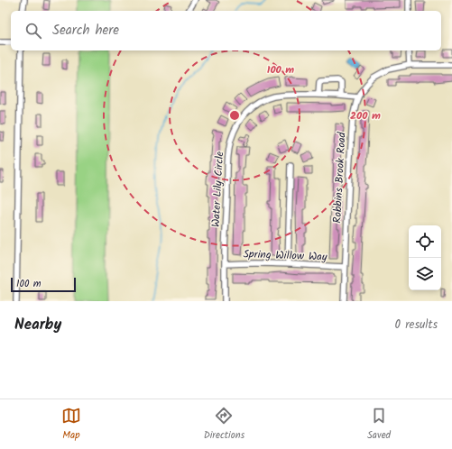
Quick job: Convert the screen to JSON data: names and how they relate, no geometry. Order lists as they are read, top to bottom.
{
  "streets": {
    "street": ["Robbins Brook Road", "Water Lily Circle", "Spring Willow Way"]
  },
  "crossings": [
    ["Robbins Brook Road", "Water Lily Circle"],
    ["Robbins Brook Road", "Spring Willow Way"],
    ["Water Lily Circle", "Spring Willow Way"]
  ],
  "scale_bar": "100 m",
  "page": {
    "search": "Search here",
    "scale": "100 m",
    "heading": ["Nearby", "0 results"],
    "nav": ["Map", "Directions", "Saved"]
  },
  "rings": ["100 m", "200 m"]
}
